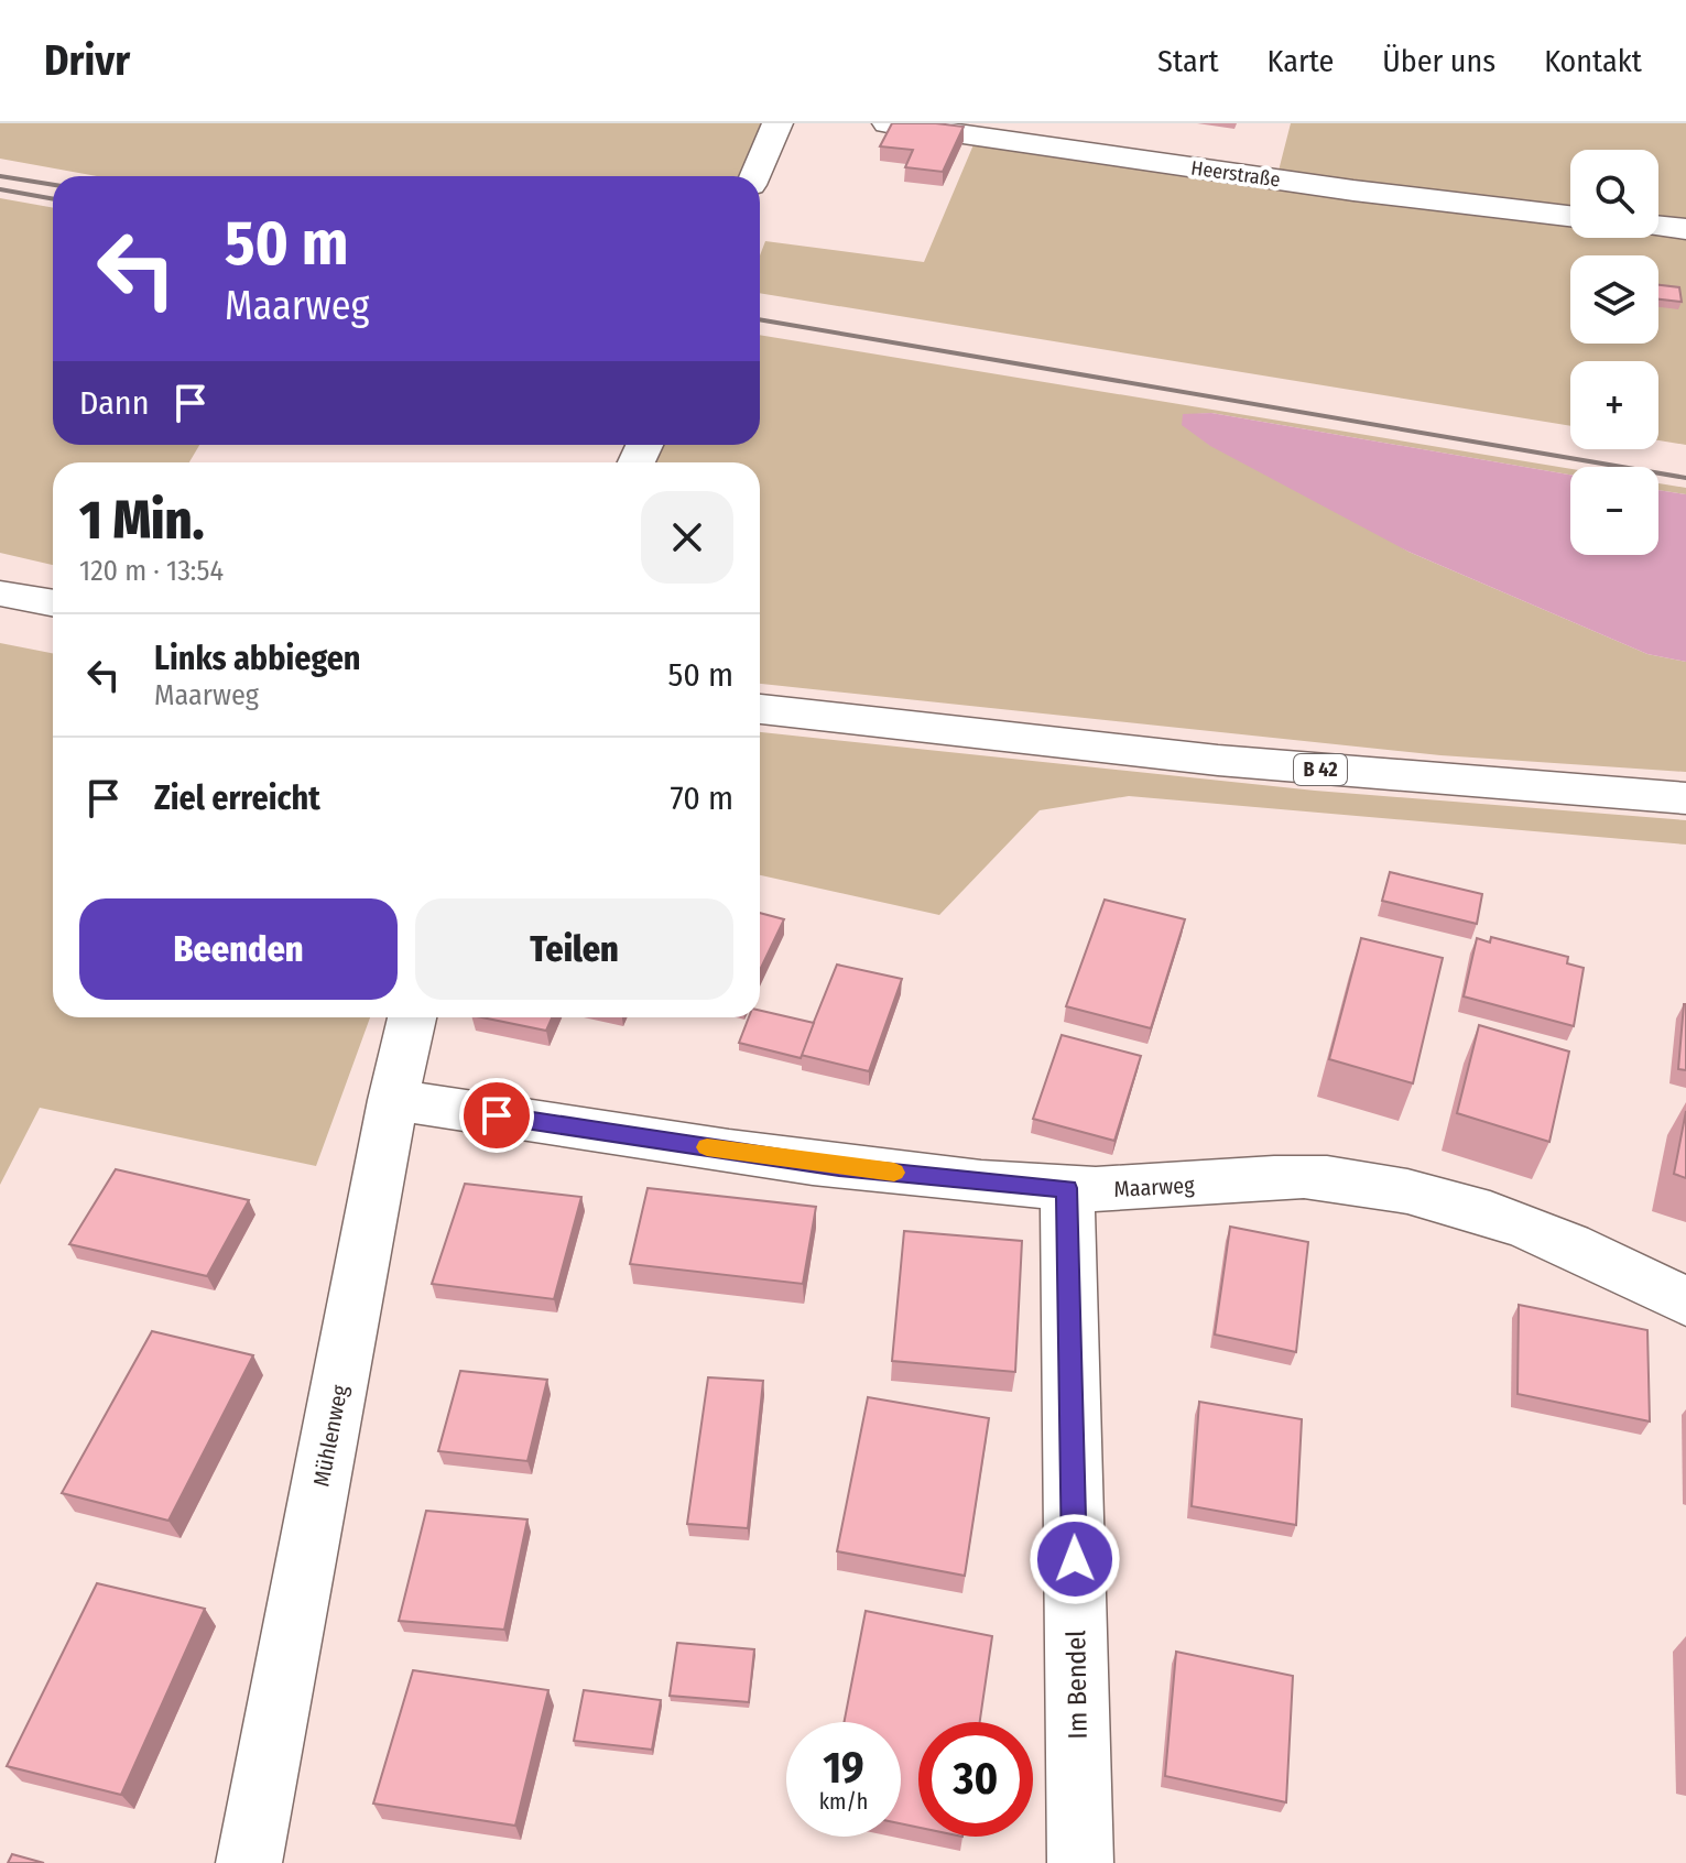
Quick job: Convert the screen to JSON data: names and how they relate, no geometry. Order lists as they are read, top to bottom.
{
  "streets": {
    "street": [
      "Heerstraße",
      "B 42",
      "Maarweg",
      "Mühlenweg",
      "Im Bendel"
    ]
  },
  "crossings": [
    ["Maarweg", "Mühlenweg"],
    ["Maarweg", "Im Bendel"]
  ],
  "page": {
    "header": "Drivr",
    "nav": [
      "Start",
      "Karte",
      "Über uns",
      "Kontakt"
    ],
    "map_buttons": ["+", "−"],
    "turn": ["50 m", "Maarweg"],
    "then": "Dann",
    "heading": ["1 Min.", "120 m · 13:54"],
    "list": [
      {
        "name": "Links abbiegen",
        "note": "Maarweg",
        "value": "50 m"
      },
      {
        "name": "Ziel erreicht",
        "value": "70 m"
      }
    ],
    "buttons": ["Beenden", "Teilen"],
    "speed": "19 km/h",
    "limit": "30"
  }
}
